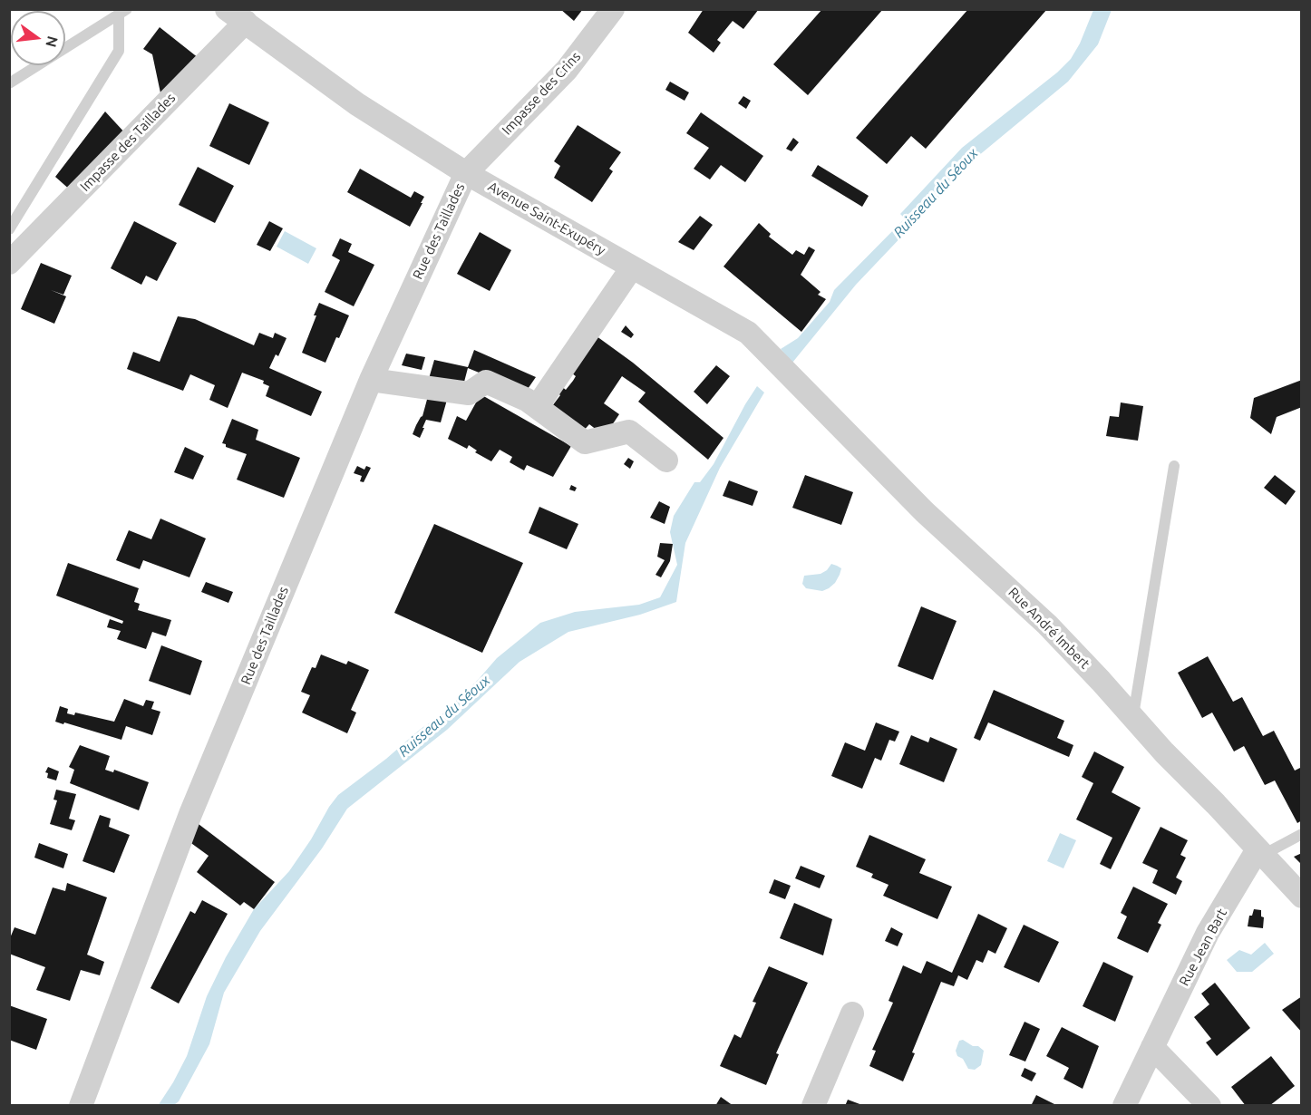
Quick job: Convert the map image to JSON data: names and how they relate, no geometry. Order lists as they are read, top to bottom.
{
  "streets": {
    "street": [
      "Impasse des Crins",
      "Impasse des Taillades",
      "Avenue Saint-Exupéry",
      "Rue des Taillades",
      "Rue André Imbert",
      "Rue Jean Bart"
    ]
  },
  "crossings": [
    ["Impasse des Crins", "Avenue Saint-Exupéry"],
    ["Impasse des Crins", "Rue des Taillades"],
    ["Impasse des Taillades", "Avenue Saint-Exupéry"],
    ["Avenue Saint-Exupéry", "Rue des Taillades"],
    ["Avenue Saint-Exupéry", "Rue André Imbert"],
    ["Rue André Imbert", "Rue Jean Bart"]
  ],
  "water": ["Ruisseau du Séoux"],
  "north": "right"
}
